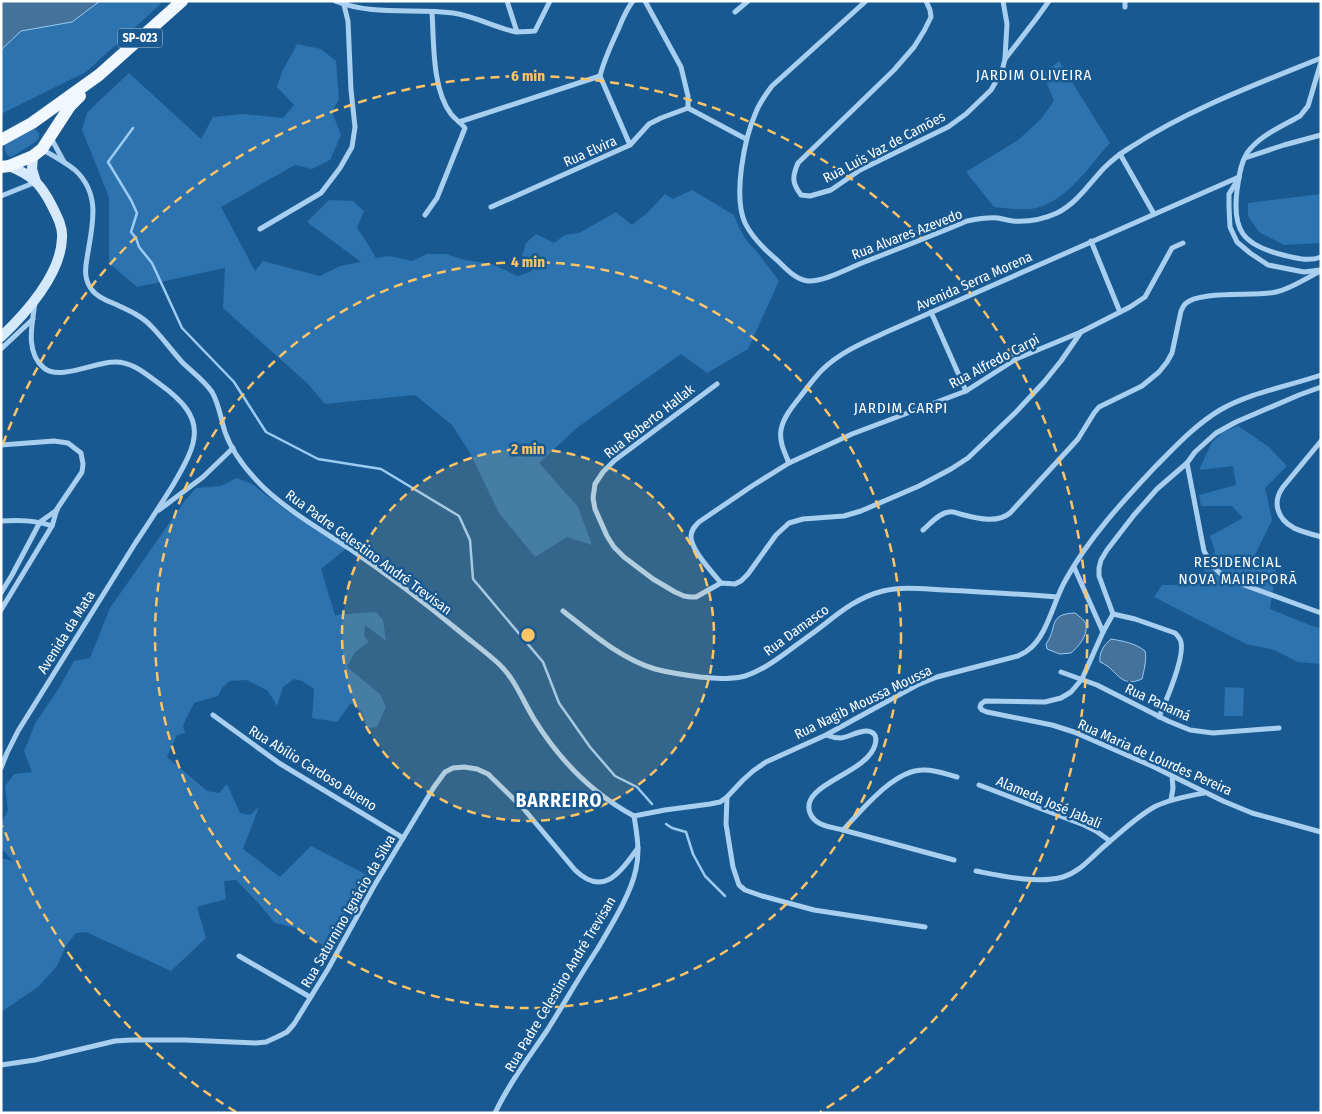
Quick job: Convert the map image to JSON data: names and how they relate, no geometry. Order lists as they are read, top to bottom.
{
  "streets": {
    "main road": ["SP-023"],
    "street": [
      "Rua Luis Vaz de Camões",
      "Rua Elvira",
      "Rua Alvares Azevedo",
      "Avenida Serra Morena",
      "Rua Alfredo Carpi",
      "Rua Roberto Hallak",
      "Rua Padre Celestino André Trevisan",
      "Rua Damasco",
      "Avenida da Mata",
      "Rua Nagib Moussa Moussa",
      "Rua Panamá",
      "Rua Maria de Lourdes Pereira",
      "Rua Abílio Cardoso Bueno",
      "Alameda José Jabali",
      "Rua Saturnino Ignácio da Silva"
    ]
  },
  "crossings": [
    ["Avenida Serra Morena", "Rua Alfredo Carpi"],
    ["Rua Alfredo Carpi", "Rua Roberto Hallak"],
    ["Rua Padre Celestino André Trevisan", "Avenida da Mata"],
    ["Rua Padre Celestino André Trevisan", "Rua Nagib Moussa Moussa"],
    ["Rua Padre Celestino André Trevisan", "Rua Saturnino Ignácio da Silva"],
    ["Rua Damasco", "Rua Nagib Moussa Moussa"],
    ["Rua Panamá", "Rua Maria de Lourdes Pereira"],
    ["Rua Abílio Cardoso Bueno", "Rua Saturnino Ignácio da Silva"]
  ],
  "districts": [
    "JARDIM OLIVEIRA",
    "JARDIM CARPI",
    "RESIDENCIAL NOVA MAIRIPORÃ",
    "BARREIRO"
  ],
  "rings": ["6 min", "4 min", "2 min"]
}
